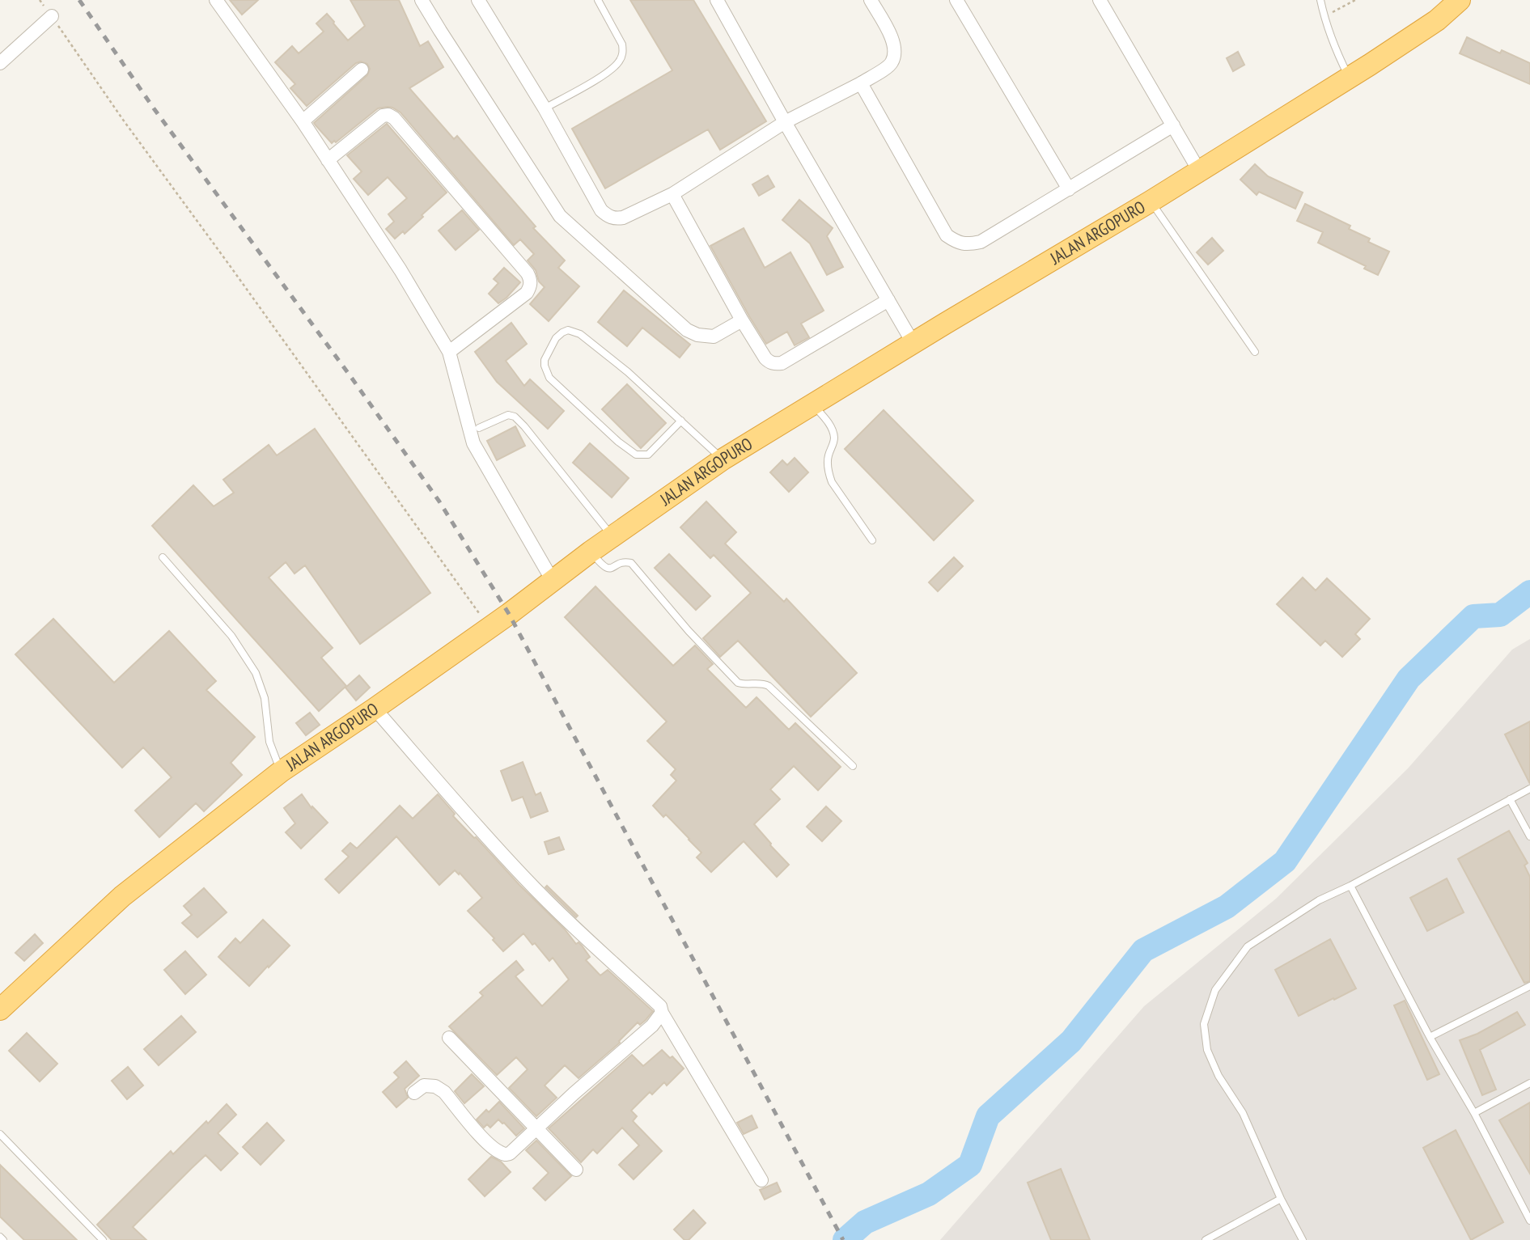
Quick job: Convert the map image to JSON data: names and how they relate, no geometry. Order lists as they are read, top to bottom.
{
  "streets": {
    "highway": ["JALAN ARGOPURO"]
  }
}
